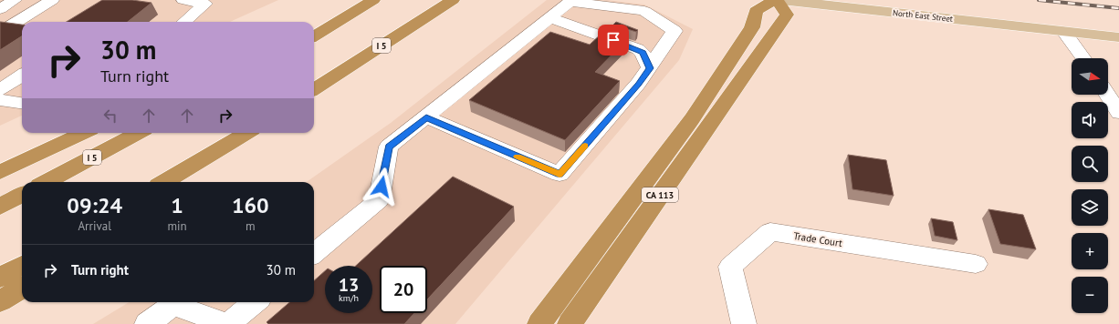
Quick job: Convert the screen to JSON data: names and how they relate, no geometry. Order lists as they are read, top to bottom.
{
  "streets": {
    "highway": ["I 5", "CA 113"],
    "main road": ["North East Street"],
    "street": ["Trade Court"]
  },
  "north": "right",
  "page": {
    "turn": ["30 m", "Turn right"],
    "map_buttons": ["+", "−"],
    "eta": [
      "09:24",
      "Arrival",
      "1",
      "min",
      "160",
      "m"
    ],
    "list": [
      {
        "name": "Turn right",
        "value": "30 m"
      }
    ],
    "speed": "13 km/h",
    "limit": "20"
  }
}
